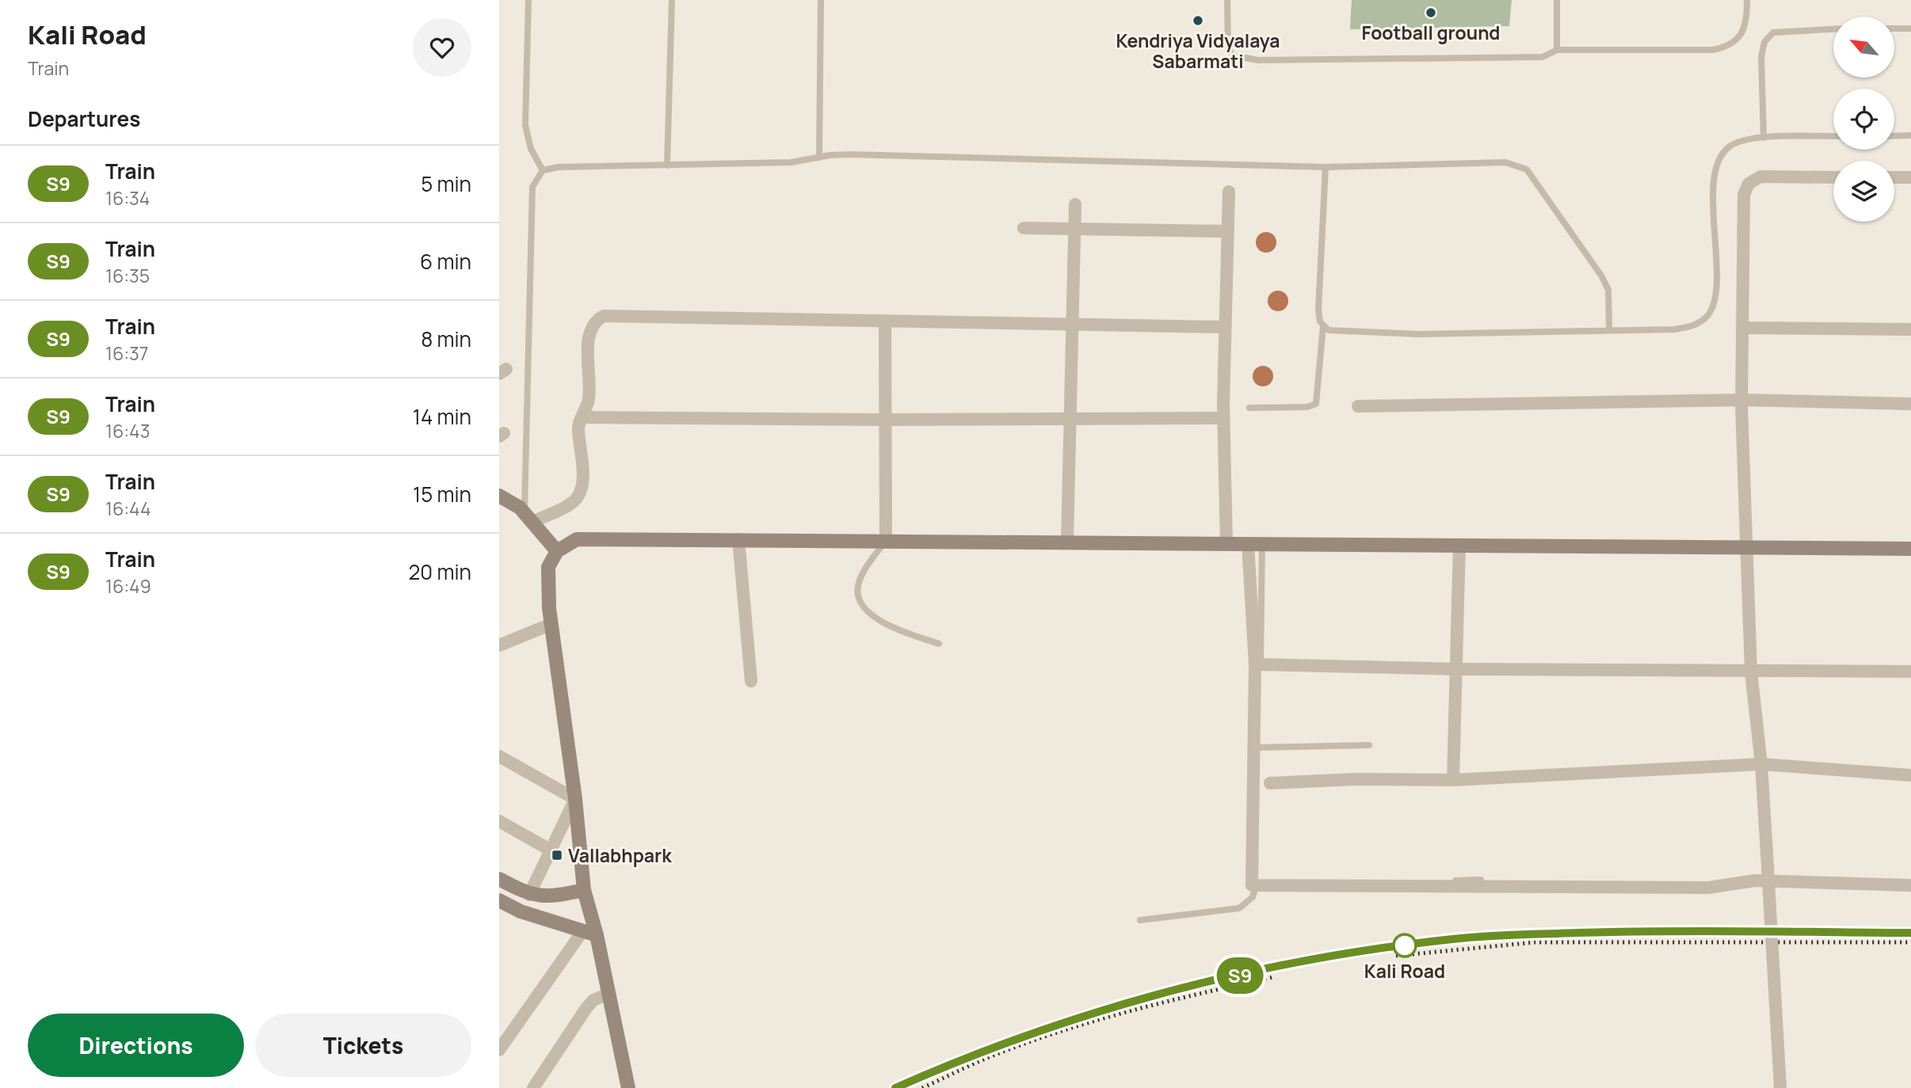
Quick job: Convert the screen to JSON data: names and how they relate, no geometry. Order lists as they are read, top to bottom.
{
  "places": {
    "other": ["Football ground", "Kendriya Vidyalaya Sabarmati", "Kali Road"],
    "transit": ["Vallabhpark"]
  },
  "north": "top left",
  "page": {
    "heading": [
      ["Kali Road", "Train"],
      "Departures"
    ],
    "on_map": "S9",
    "list": [
      {
        "mark": "S9",
        "name": "Train",
        "note": "16:34",
        "value": "5 min"
      },
      {
        "mark": "S9",
        "name": "Train",
        "note": "16:35",
        "value": "6 min"
      },
      {
        "mark": "S9",
        "name": "Train",
        "note": "16:37",
        "value": "8 min"
      },
      {
        "mark": "S9",
        "name": "Train",
        "note": "16:43",
        "value": "14 min"
      },
      {
        "mark": "S9",
        "name": "Train",
        "note": "16:44",
        "value": "15 min"
      },
      {
        "mark": "S9",
        "name": "Train",
        "note": "16:49",
        "value": "20 min"
      }
    ],
    "buttons": ["Directions", "Tickets"]
  }
}
